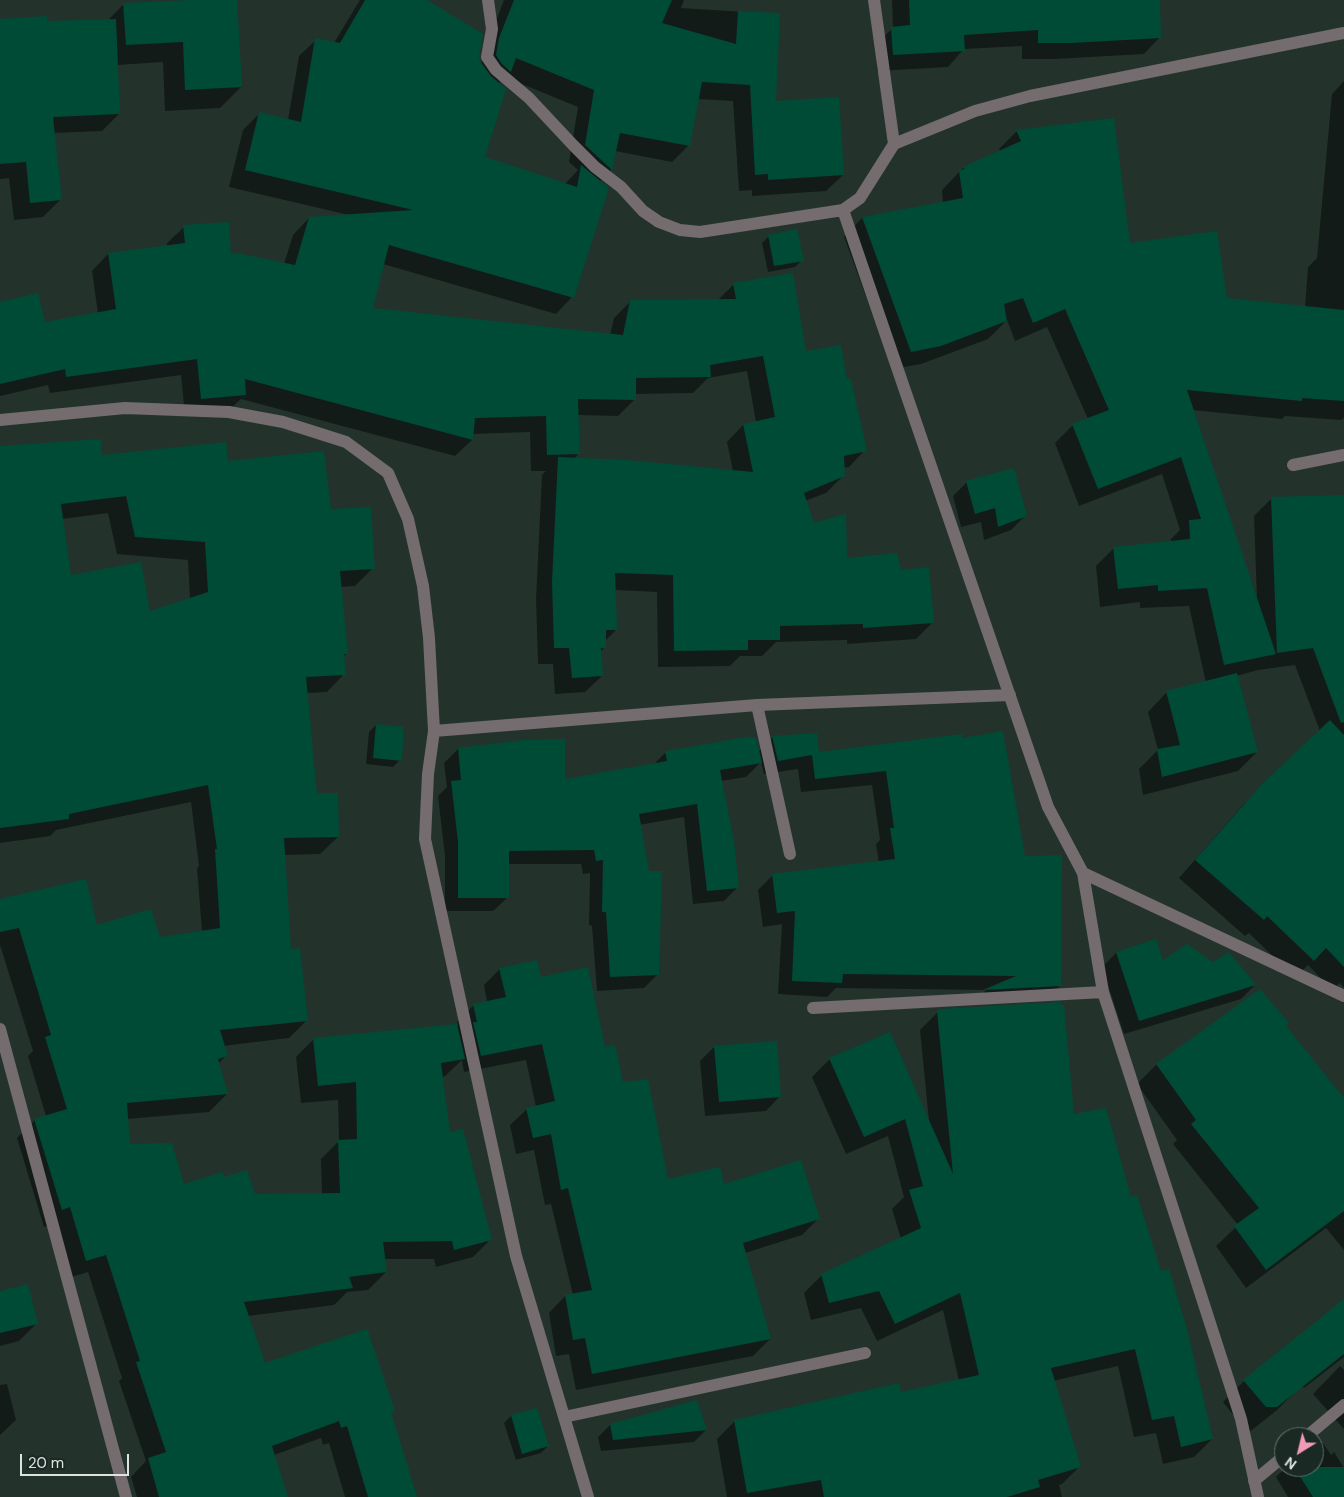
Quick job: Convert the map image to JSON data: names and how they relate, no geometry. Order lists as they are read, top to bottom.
{
  "scale_bar": "20 m",
  "north": "bottom left"
}
